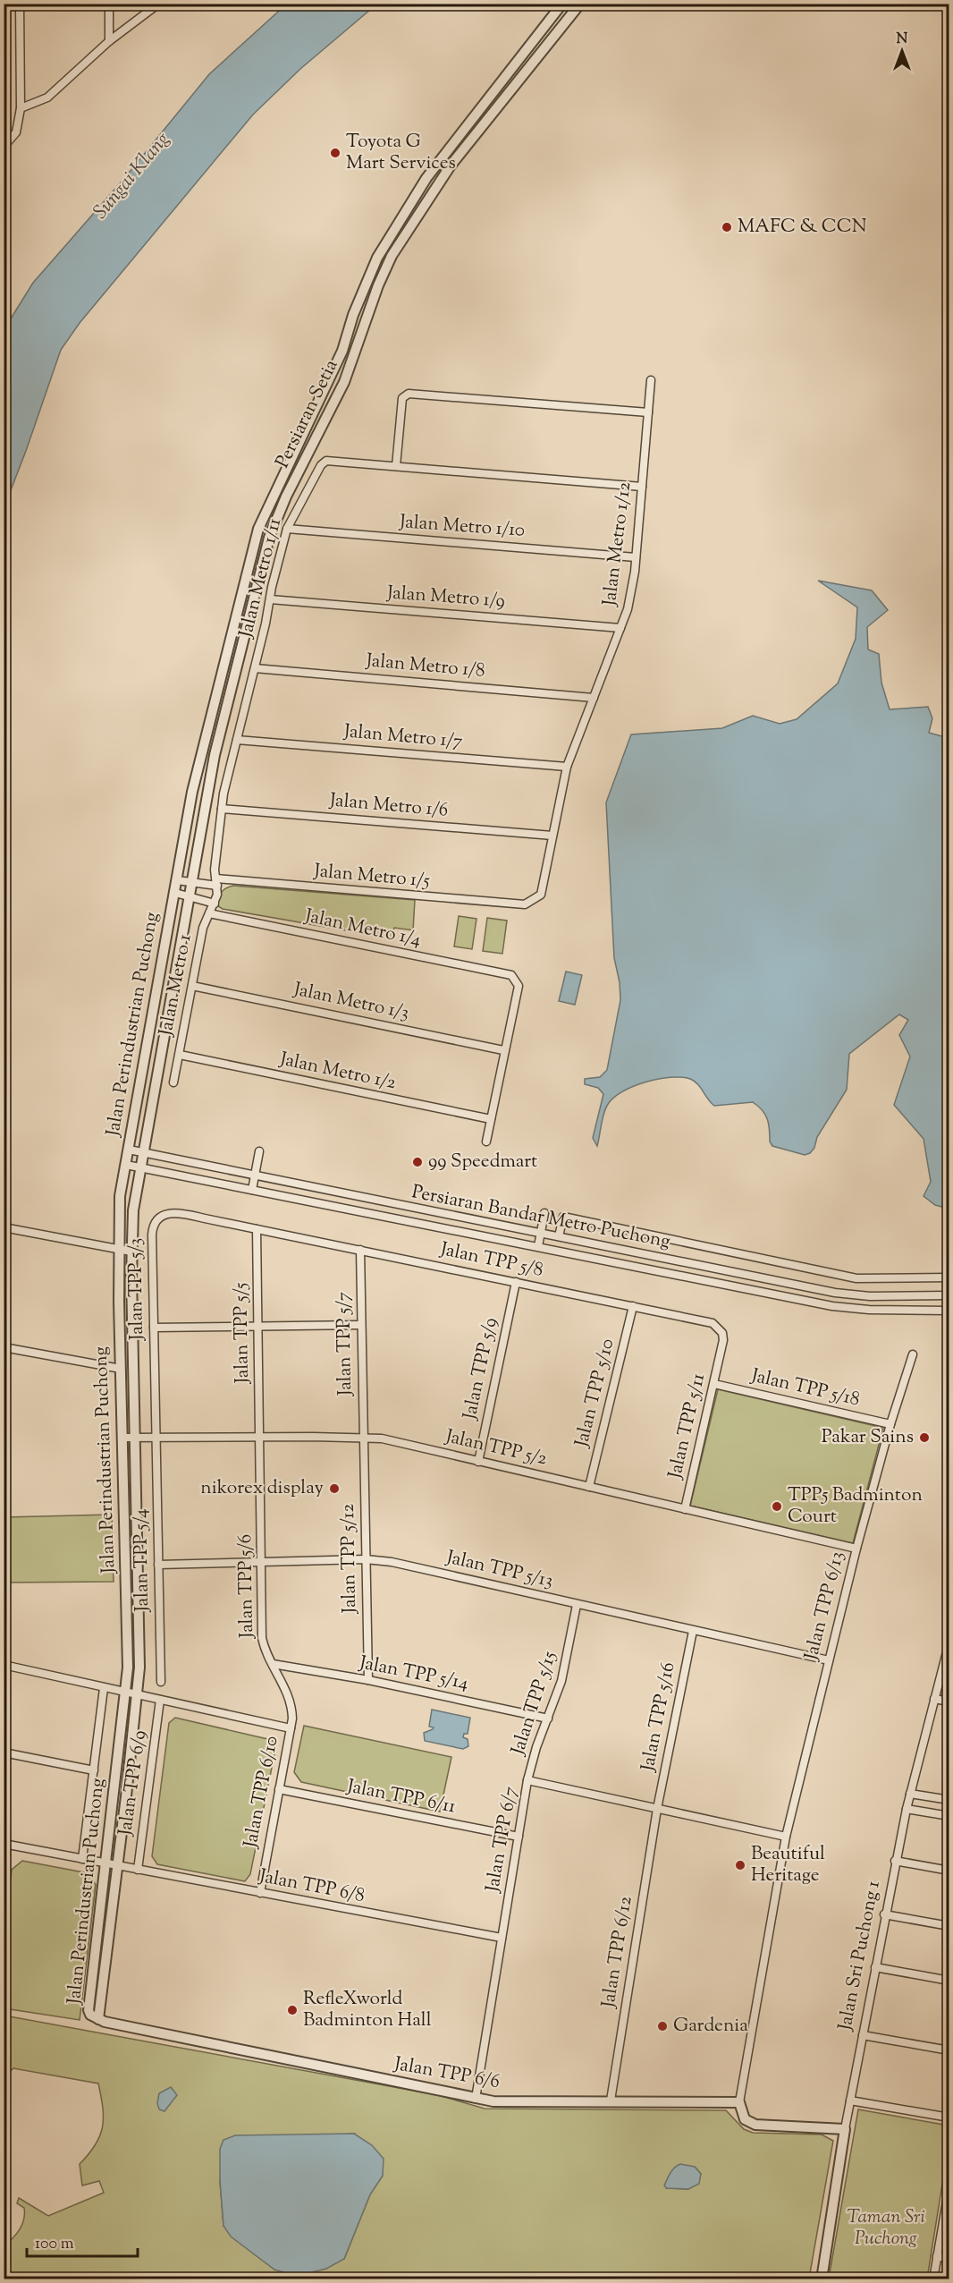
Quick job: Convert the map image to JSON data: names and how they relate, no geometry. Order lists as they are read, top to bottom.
{
  "streets": {
    "street": [
      "Persiaran Setia",
      "Jalan Metro 1/10",
      "Jalan Metro 1/12",
      "Jalan Metro 1/11",
      "Jalan Metro 1/9",
      "Jalan Metro 1/8",
      "Jalan Metro 1/7",
      "Jalan Metro 1/6",
      "Jalan Metro 1/5",
      "Jalan Metro 1/4",
      "Jalan Metro 1",
      "Jalan Metro 1/3",
      "Jalan Perindustrian Puchong",
      "Jalan Metro 1/2",
      "Persiaran Bandar Metro Puchong",
      "Jalan TPP 5/8",
      "Jalan TPP 5/3",
      "Jalan TPP 5/5",
      "Jalan TPP 5/7",
      "Jalan TPP 5/9",
      "Jalan TPP 5/18",
      "Jalan TPP 5/10",
      "Jalan TPP 5/11",
      "Jalan TPP 5/2",
      "Jalan TPP 5/12",
      "Jalan TPP 5/4",
      "Jalan TPP 5/13",
      "Jalan TPP 5/6",
      "Jalan TPP 6/13",
      "Jalan TPP 5/14",
      "Jalan TPP 5/15",
      "Jalan TPP 5/16",
      "Jalan TPP 6/9",
      "Jalan TPP 6/10",
      "Jalan TPP 6/11",
      "Jalan TPP 6/7",
      "Jalan TPP 6/8",
      "Jalan TPP 6/12",
      "Jalan Sri Puchong 1",
      "Jalan TPP 6/6"
    ]
  },
  "crossings": [
    ["Persiaran Setia", "Jalan Metro 1/5"],
    ["Persiaran Setia", "Jalan Perindustrian Puchong"],
    ["Jalan Metro 1/10", "Jalan Metro 1/12"],
    ["Jalan Metro 1/10", "Jalan Metro 1/11"],
    ["Jalan Metro 1/12", "Jalan Metro 1/11"],
    ["Jalan Metro 1/12", "Jalan Metro 1/9"],
    ["Jalan Metro 1/12", "Jalan Metro 1/8"],
    ["Jalan Metro 1/12", "Jalan Metro 1/7"],
    ["Jalan Metro 1/11", "Jalan Metro 1/9"],
    ["Jalan Metro 1/11", "Jalan Metro 1/8"],
    ["Jalan Metro 1/11", "Jalan Metro 1/7"],
    ["Jalan Metro 1/11", "Jalan Metro 1/6"],
    ["Jalan Metro 1/11", "Jalan Metro 1/5"],
    ["Jalan Metro 1/11", "Jalan Metro 1"],
    ["Jalan Metro 1/6", "Jalan Metro 1/5"],
    ["Jalan Metro 1/4", "Jalan Metro 1"],
    ["Jalan Metro 1/4", "Jalan Metro 1/3"],
    ["Jalan Metro 1", "Jalan Metro 1/3"],
    ["Jalan Metro 1", "Jalan Metro 1/2"],
    ["Jalan Perindustrian Puchong", "Persiaran Bandar Metro Puchong"],
    ["Jalan Perindustrian Puchong", "Jalan TPP 5/2"],
    ["Jalan Perindustrian Puchong", "Jalan TPP 6/8"],
    ["Jalan Perindustrian Puchong", "Jalan TPP 6/6"],
    ["Jalan TPP 5/8", "Jalan TPP 5/3"],
    ["Jalan TPP 5/8", "Jalan TPP 5/5"],
    ["Jalan TPP 5/8", "Jalan TPP 5/7"],
    ["Jalan TPP 5/8", "Jalan TPP 5/9"],
    ["Jalan TPP 5/8", "Jalan TPP 5/10"],
    ["Jalan TPP 5/8", "Jalan TPP 5/11"],
    ["Jalan TPP 5/3", "Jalan TPP 5/2"],
    ["Jalan TPP 5/3", "Jalan TPP 5/4"],
    ["Jalan TPP 5/5", "Jalan TPP 5/2"],
    ["Jalan TPP 5/5", "Jalan TPP 5/6"],
    ["Jalan TPP 5/7", "Jalan TPP 5/2"],
    ["Jalan TPP 5/7", "Jalan TPP 5/12"],
    ["Jalan TPP 5/9", "Jalan TPP 5/2"],
    ["Jalan TPP 5/18", "Jalan TPP 5/11"],
    ["Jalan TPP 5/18", "Jalan TPP 6/13"],
    ["Jalan TPP 5/10", "Jalan TPP 5/2"],
    ["Jalan TPP 5/11", "Jalan TPP 5/2"],
    ["Jalan TPP 5/2", "Jalan TPP 5/12"],
    ["Jalan TPP 5/2", "Jalan TPP 5/4"],
    ["Jalan TPP 5/2", "Jalan TPP 5/6"],
    ["Jalan TPP 5/2", "Jalan TPP 6/13"],
    ["Jalan TPP 5/12", "Jalan TPP 5/13"],
    ["Jalan TPP 5/12", "Jalan TPP 5/14"],
    ["Jalan TPP 5/4", "Jalan TPP 5/13"],
    ["Jalan TPP 5/13", "Jalan TPP 5/6"],
    ["Jalan TPP 5/13", "Jalan TPP 6/13"],
    ["Jalan TPP 5/13", "Jalan TPP 5/15"],
    ["Jalan TPP 5/13", "Jalan TPP 5/16"],
    ["Jalan TPP 5/6", "Jalan TPP 5/14"],
    ["Jalan TPP 5/6", "Jalan TPP 6/10"],
    ["Jalan TPP 6/13", "Jalan TPP 6/7"],
    ["Jalan TPP 6/13", "Jalan TPP 6/6"],
    ["Jalan TPP 5/14", "Jalan TPP 5/15"],
    ["Jalan TPP 5/15", "Jalan TPP 6/7"],
    ["Jalan TPP 5/16", "Jalan TPP 6/7"],
    ["Jalan TPP 5/16", "Jalan TPP 6/12"],
    ["Jalan TPP 6/9", "Jalan TPP 6/8"],
    ["Jalan TPP 6/10", "Jalan TPP 6/11"],
    ["Jalan TPP 6/10", "Jalan TPP 6/8"],
    ["Jalan TPP 6/11", "Jalan TPP 6/7"],
    ["Jalan TPP 6/7", "Jalan TPP 6/8"],
    ["Jalan TPP 6/7", "Jalan TPP 6/12"],
    ["Jalan TPP 6/7", "Jalan TPP 6/6"],
    ["Jalan TPP 6/12", "Jalan TPP 6/6"]
  ],
  "water": ["Sungai Klang"],
  "parks": ["Taman Sri Puchong"],
  "places": [
    "Toyota G Mart Services",
    "MAFC & CCN",
    "99 Speedmart",
    "Pakar Sains",
    "nikorex display",
    "TPP5 Badminton Court",
    "Beautiful Heritage",
    "RefleXworld Badminton Hall",
    "Gardenia"
  ],
  "scale_bar": "100 m",
  "north": "top"
}
